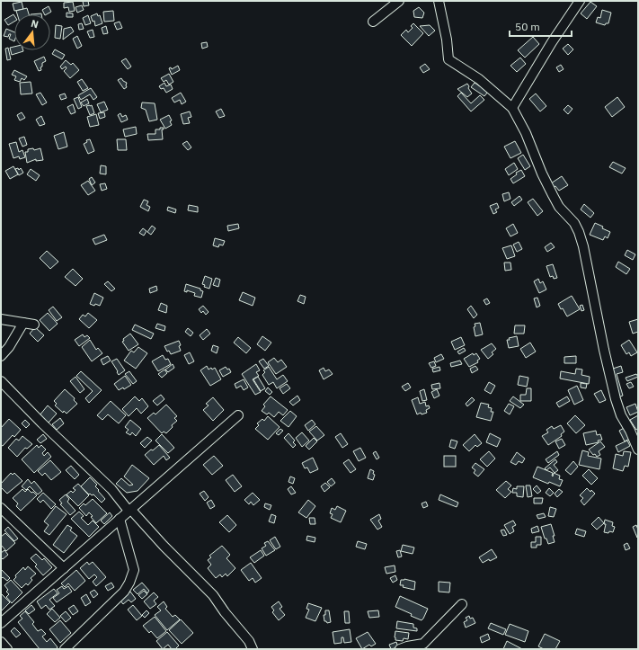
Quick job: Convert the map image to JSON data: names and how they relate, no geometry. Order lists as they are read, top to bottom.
{
  "scale_bar": "50 m",
  "north": "top"
}
